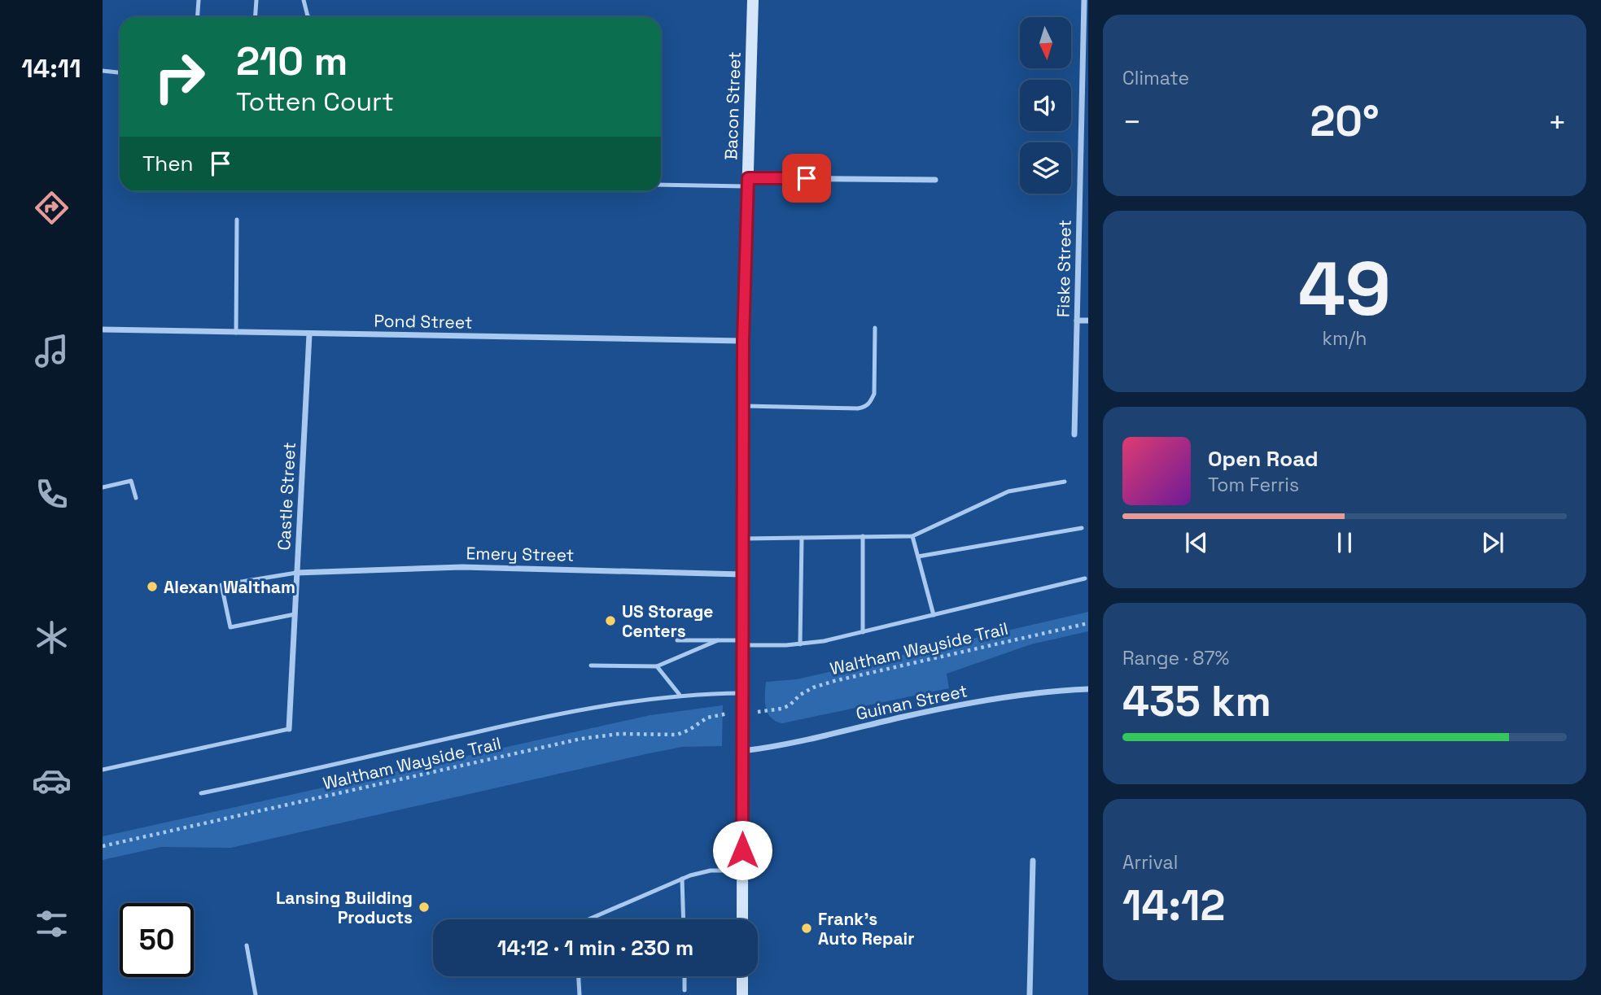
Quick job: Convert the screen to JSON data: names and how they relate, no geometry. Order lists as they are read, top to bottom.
{
  "streets": {
    "main road": ["Bacon Street"],
    "street": [
      "Fiske Street",
      "Pond Street",
      "Castle Street",
      "Emery Street",
      "Guinan Street"
    ],
    "path": ["Waltham Wayside Trail"]
  },
  "crossings": [
    ["Bacon Street", "Pond Street"],
    ["Bacon Street", "Emery Street"],
    ["Bacon Street", "Guinan Street"],
    ["Pond Street", "Castle Street"],
    ["Castle Street", "Emery Street"]
  ],
  "places": [
    "Alexan Waltham",
    "US Storage Centers",
    "Lansing Building Products",
    "Frank's Auto Repair"
  ],
  "north": "bottom",
  "page": {
    "tabs": "14:11",
    "tile": [
      "Climate",
      ["49", "km/h"],
      ["Range · 87%", "435 km"],
      ["Arrival", "14:12"]
    ],
    "turn": ["210 m", "Totten Court"],
    "heat": ["−", "20°", "+"],
    "then": "Then",
    "song": ["Open Road", "Tom Ferris"],
    "limit": "50",
    "trip": "14:12 · 1 min · 230 m"
  }
}
